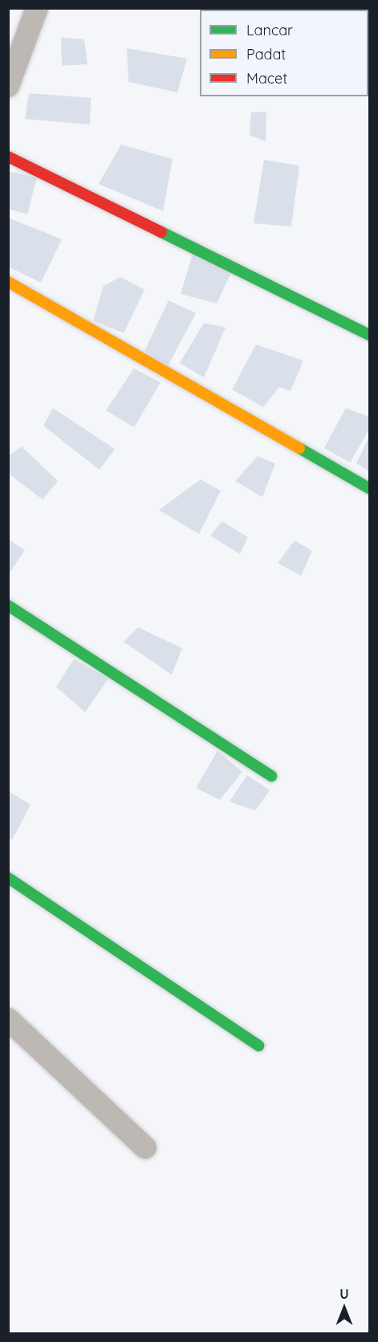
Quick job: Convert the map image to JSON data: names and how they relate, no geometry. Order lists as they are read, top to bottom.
{
  "legend": ["Lancar", "Padat", "Macet"],
  "north": "top"
}
